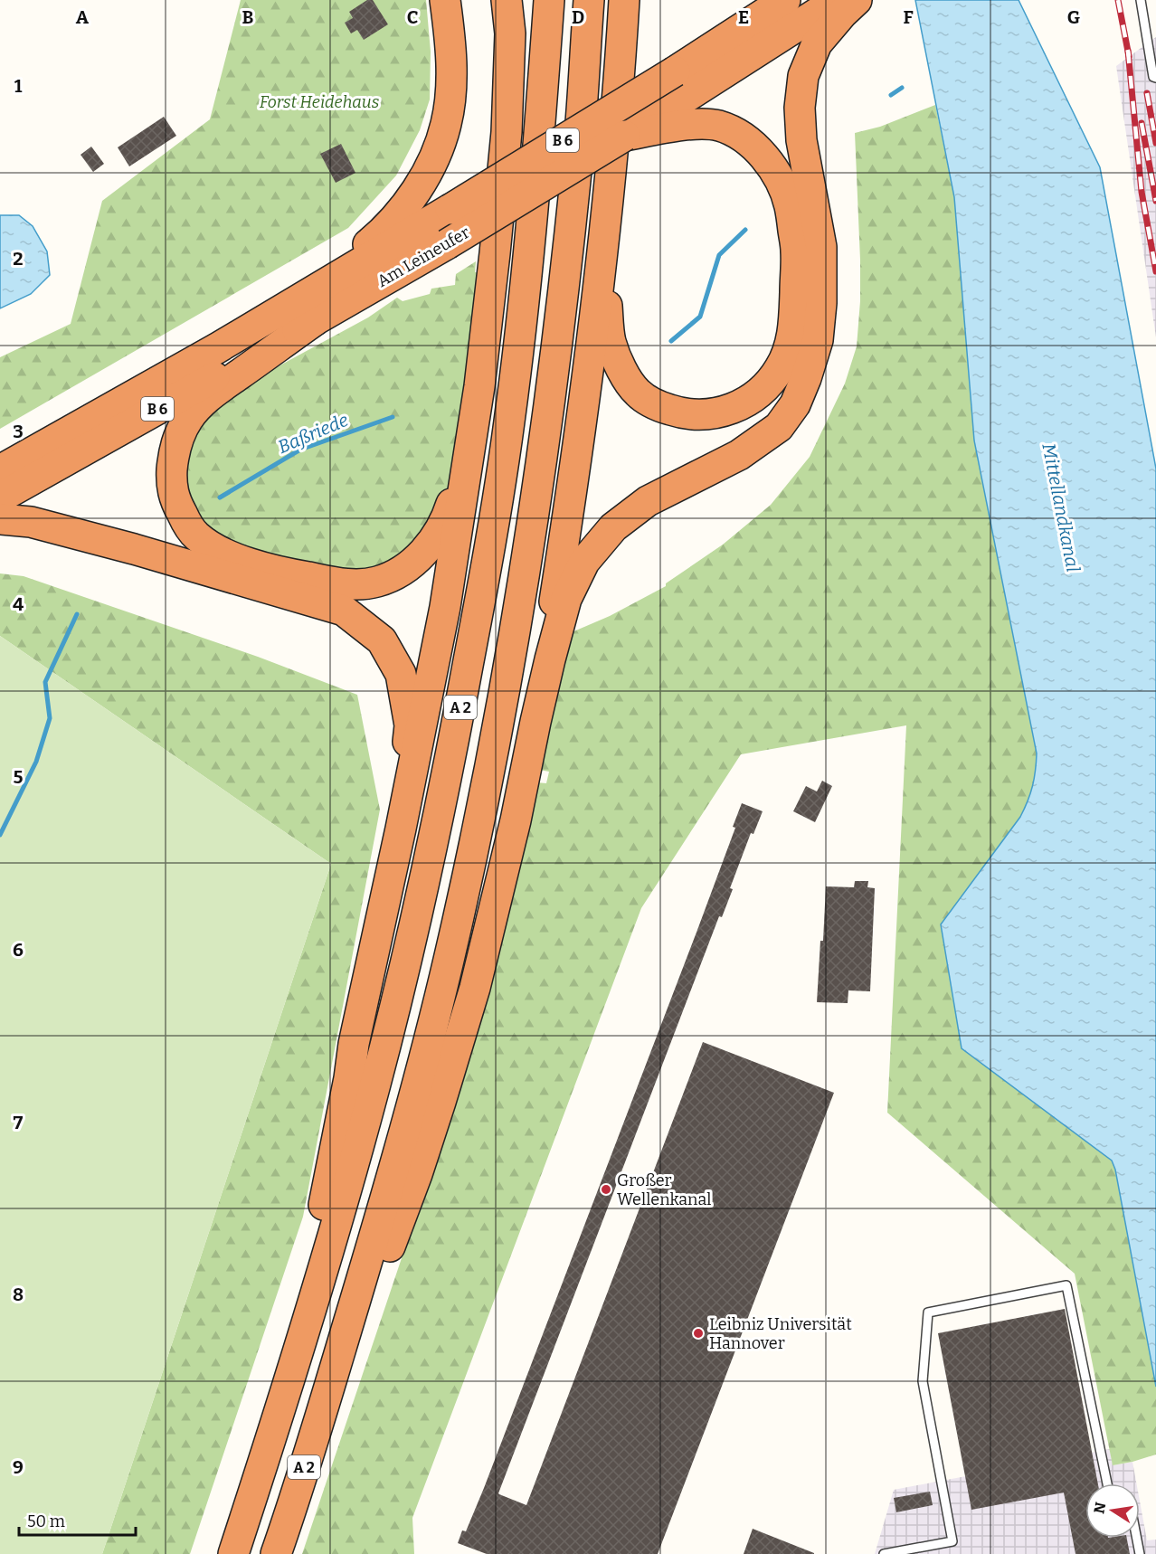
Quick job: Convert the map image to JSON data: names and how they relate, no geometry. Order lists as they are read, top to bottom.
{
  "streets": {
    "highway": ["B 6", "Am Leineufer", "A 2"]
  },
  "water": ["Baßriede", "Mittellandkanal"],
  "parks": ["Forst Heidehaus"],
  "places": ["Großer Wellenkanal", "Leibniz Universität Hannover"],
  "scale_bar": "50 m",
  "north": "left",
  "grid": {
    "columns": [
      "A",
      "B",
      "C",
      "D",
      "E",
      "F",
      "G"
    ],
    "rows": [
      "1",
      "2",
      "3",
      "4",
      "5",
      "6",
      "7",
      "8",
      "9"
    ]
  }
}
